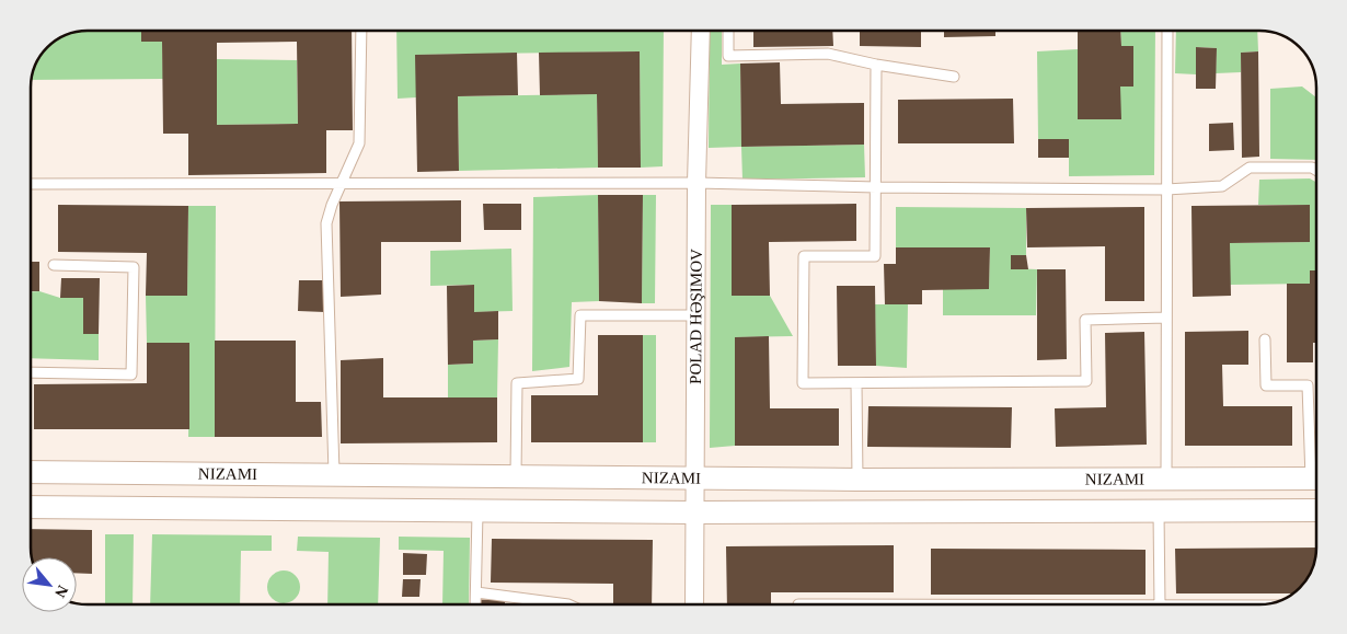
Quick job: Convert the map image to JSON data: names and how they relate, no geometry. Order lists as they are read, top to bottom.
{
  "streets": {
    "street": ["POLAD HƏŞIMOV", "NIZAMI"]
  },
  "crossings": [
    ["POLAD HƏŞIMOV", "NIZAMI"]
  ],
  "north": "bottom right"
}
